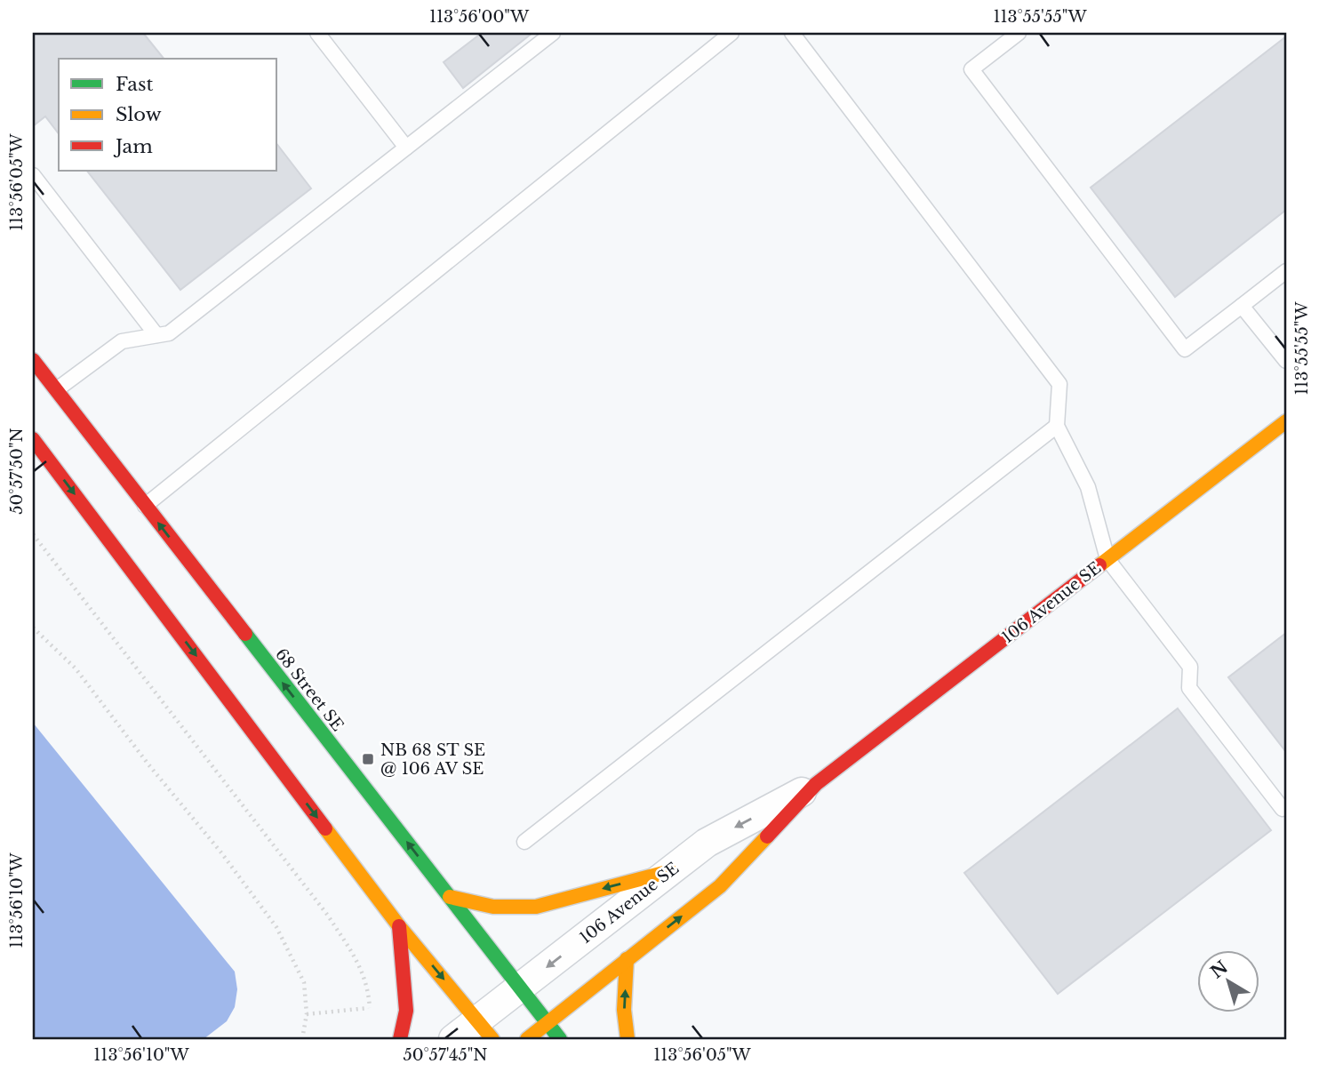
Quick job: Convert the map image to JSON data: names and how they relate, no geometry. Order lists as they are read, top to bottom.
{
  "streets": {
    "street": ["106 Avenue SE", "68 Street SE"]
  },
  "crossings": [
    ["106 Avenue SE", "68 Street SE"]
  ],
  "places": {
    "transit": ["NB 68 ST SE @ 106 AV SE"]
  },
  "legend": ["Fast", "Slow", "Jam"],
  "north": "top left",
  "coordinates": [
    "113°56'00\"W",
    "113°55'55\"W",
    "113°56'05\"W",
    "50°57'50\"N",
    "113°56'10\"W",
    "50°57'45\"N"
  ]
}
